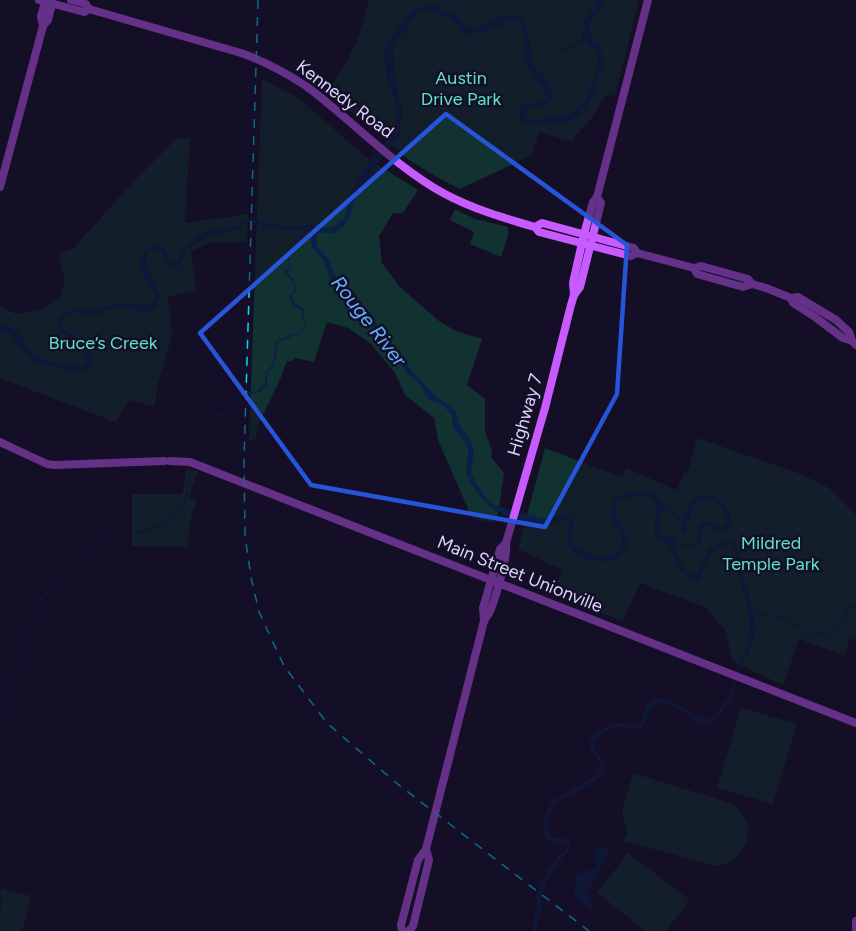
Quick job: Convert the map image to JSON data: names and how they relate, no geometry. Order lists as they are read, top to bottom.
{
  "streets": {
    "main road": ["Kennedy Road", "Highway 7", "Main Street Unionville"]
  },
  "crossings": [
    ["Kennedy Road", "Highway 7"],
    ["Highway 7", "Main Street Unionville"]
  ],
  "water": ["Rouge River"],
  "parks": ["Austin Drive Park", "Bruce’s Creek", "Mildred Temple Park"]
}
